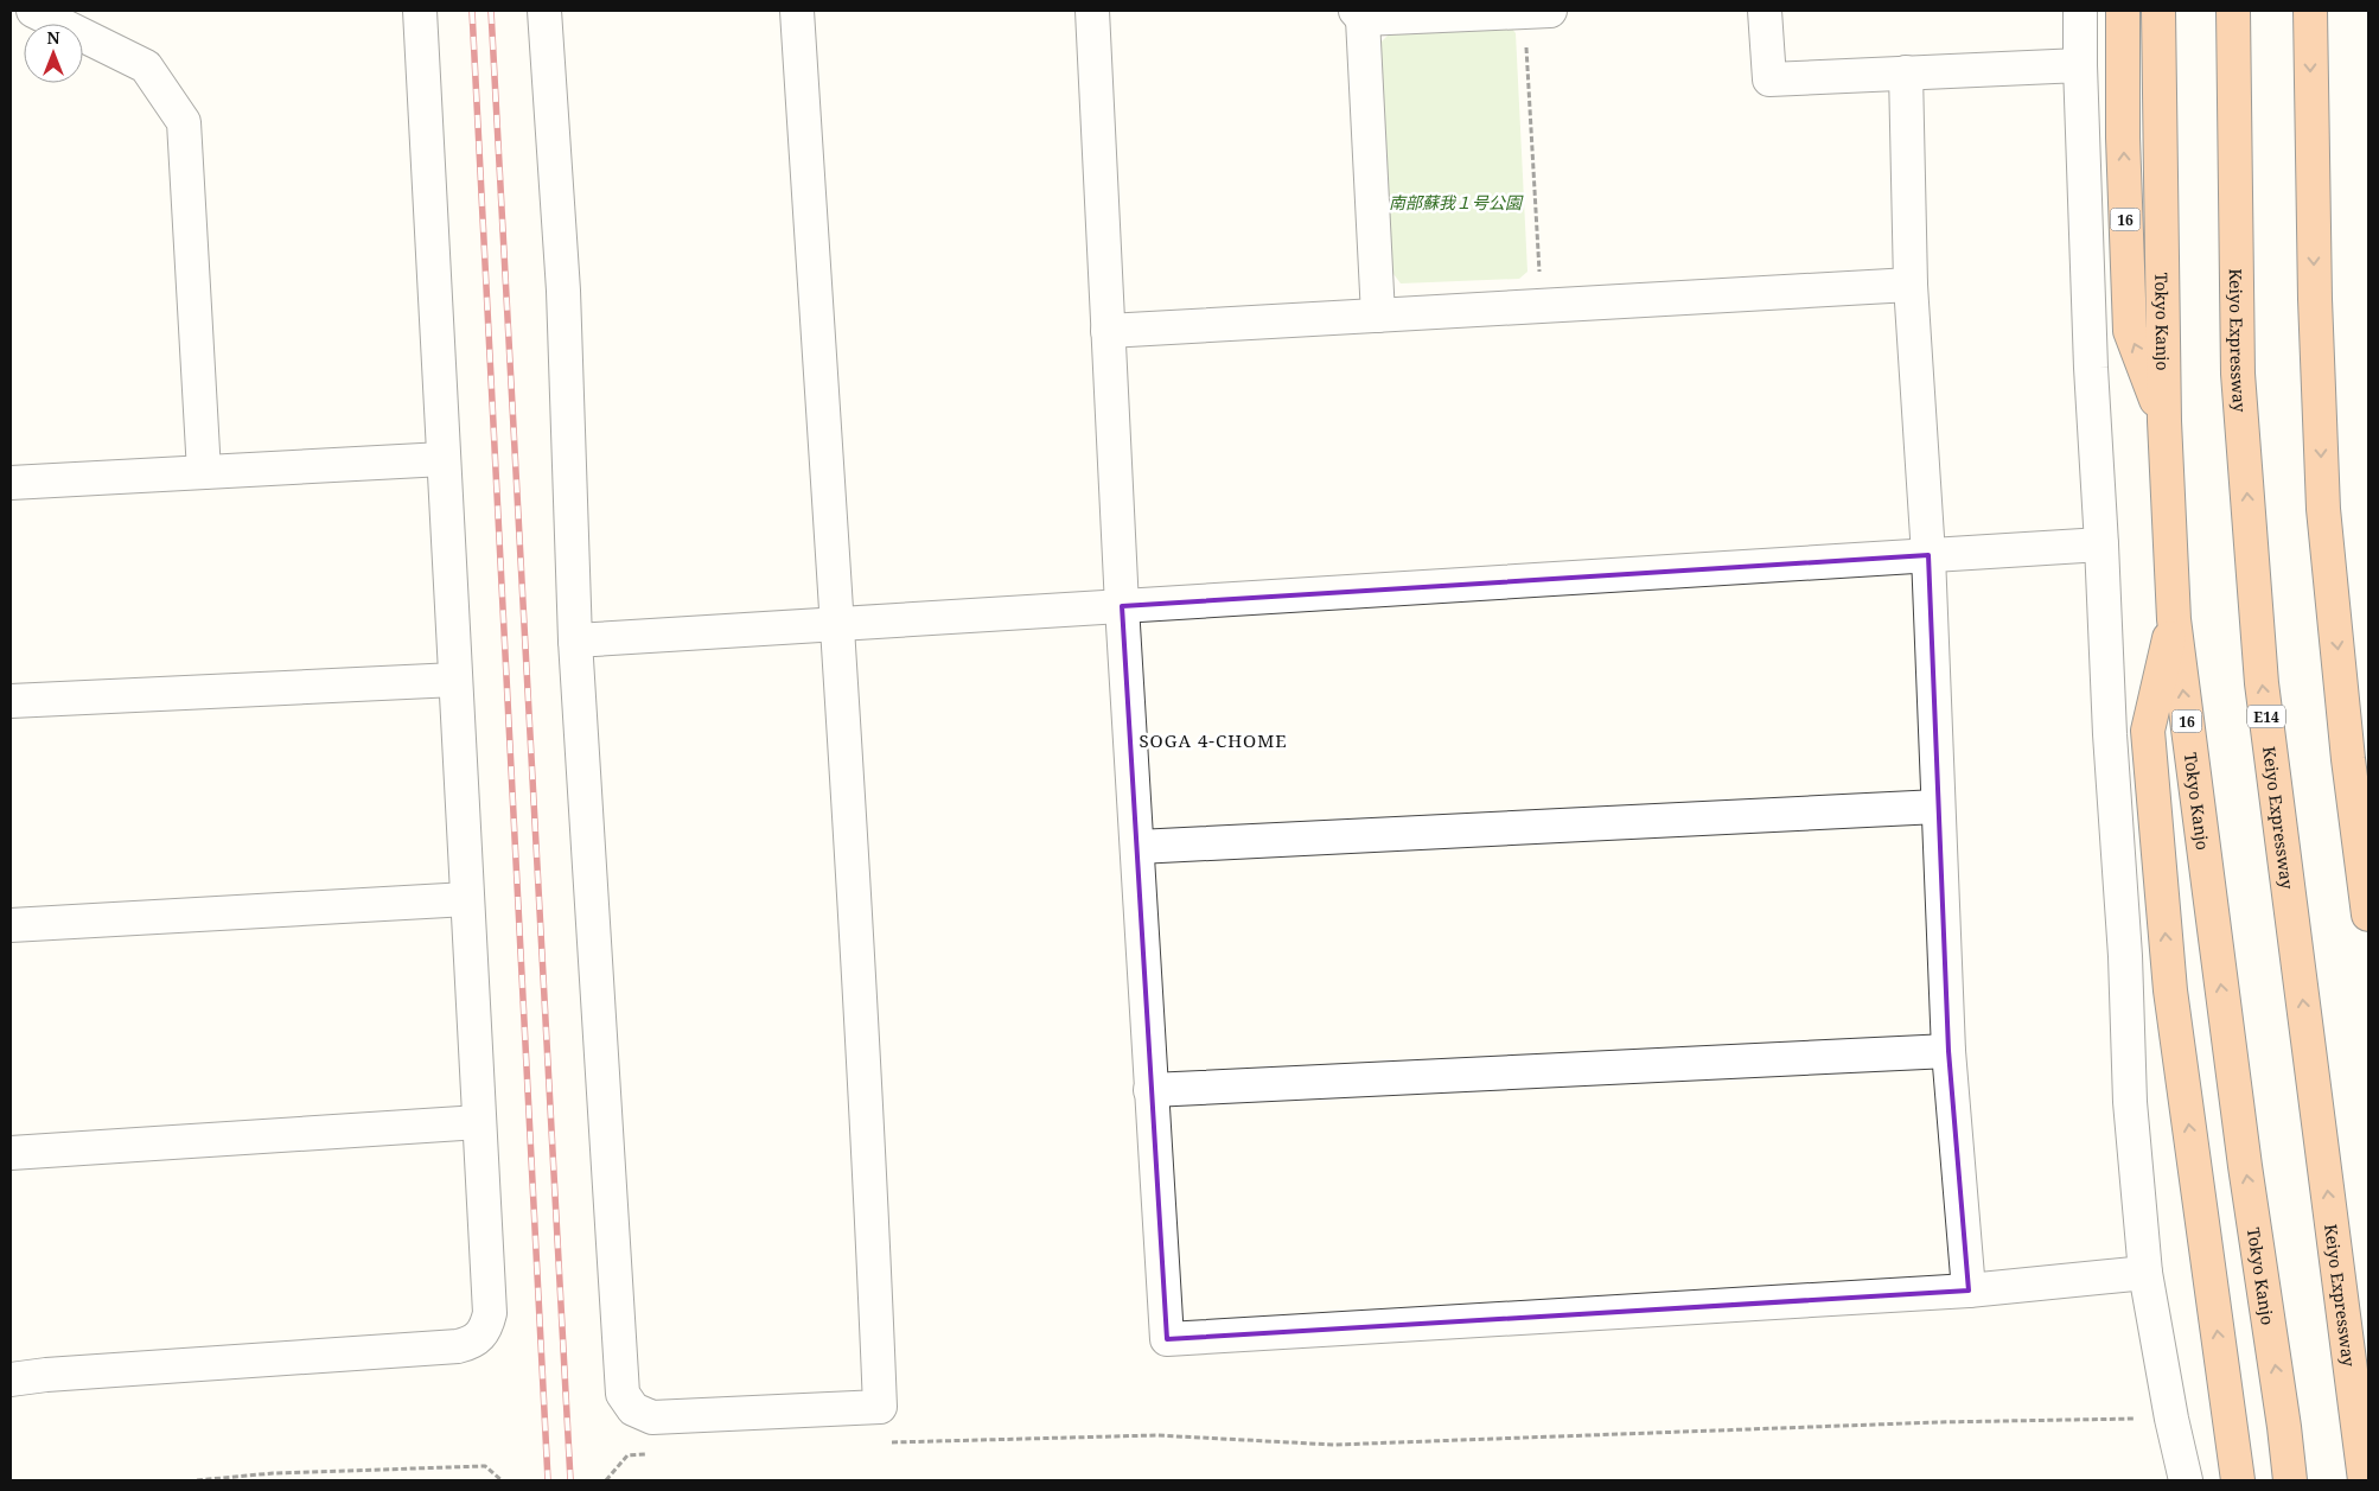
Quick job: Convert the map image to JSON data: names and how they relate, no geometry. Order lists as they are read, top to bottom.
{
  "streets": {
    "highway": [
      "16",
      "Tokyo Kanjo",
      "Keiyo Expressway",
      "E14"
    ]
  },
  "crossings": [
    ["16", "Tokyo Kanjo"]
  ],
  "districts": ["SOGA 4-CHOME"],
  "parks": ["南部蘇我１号公園"],
  "north": "top"
}
